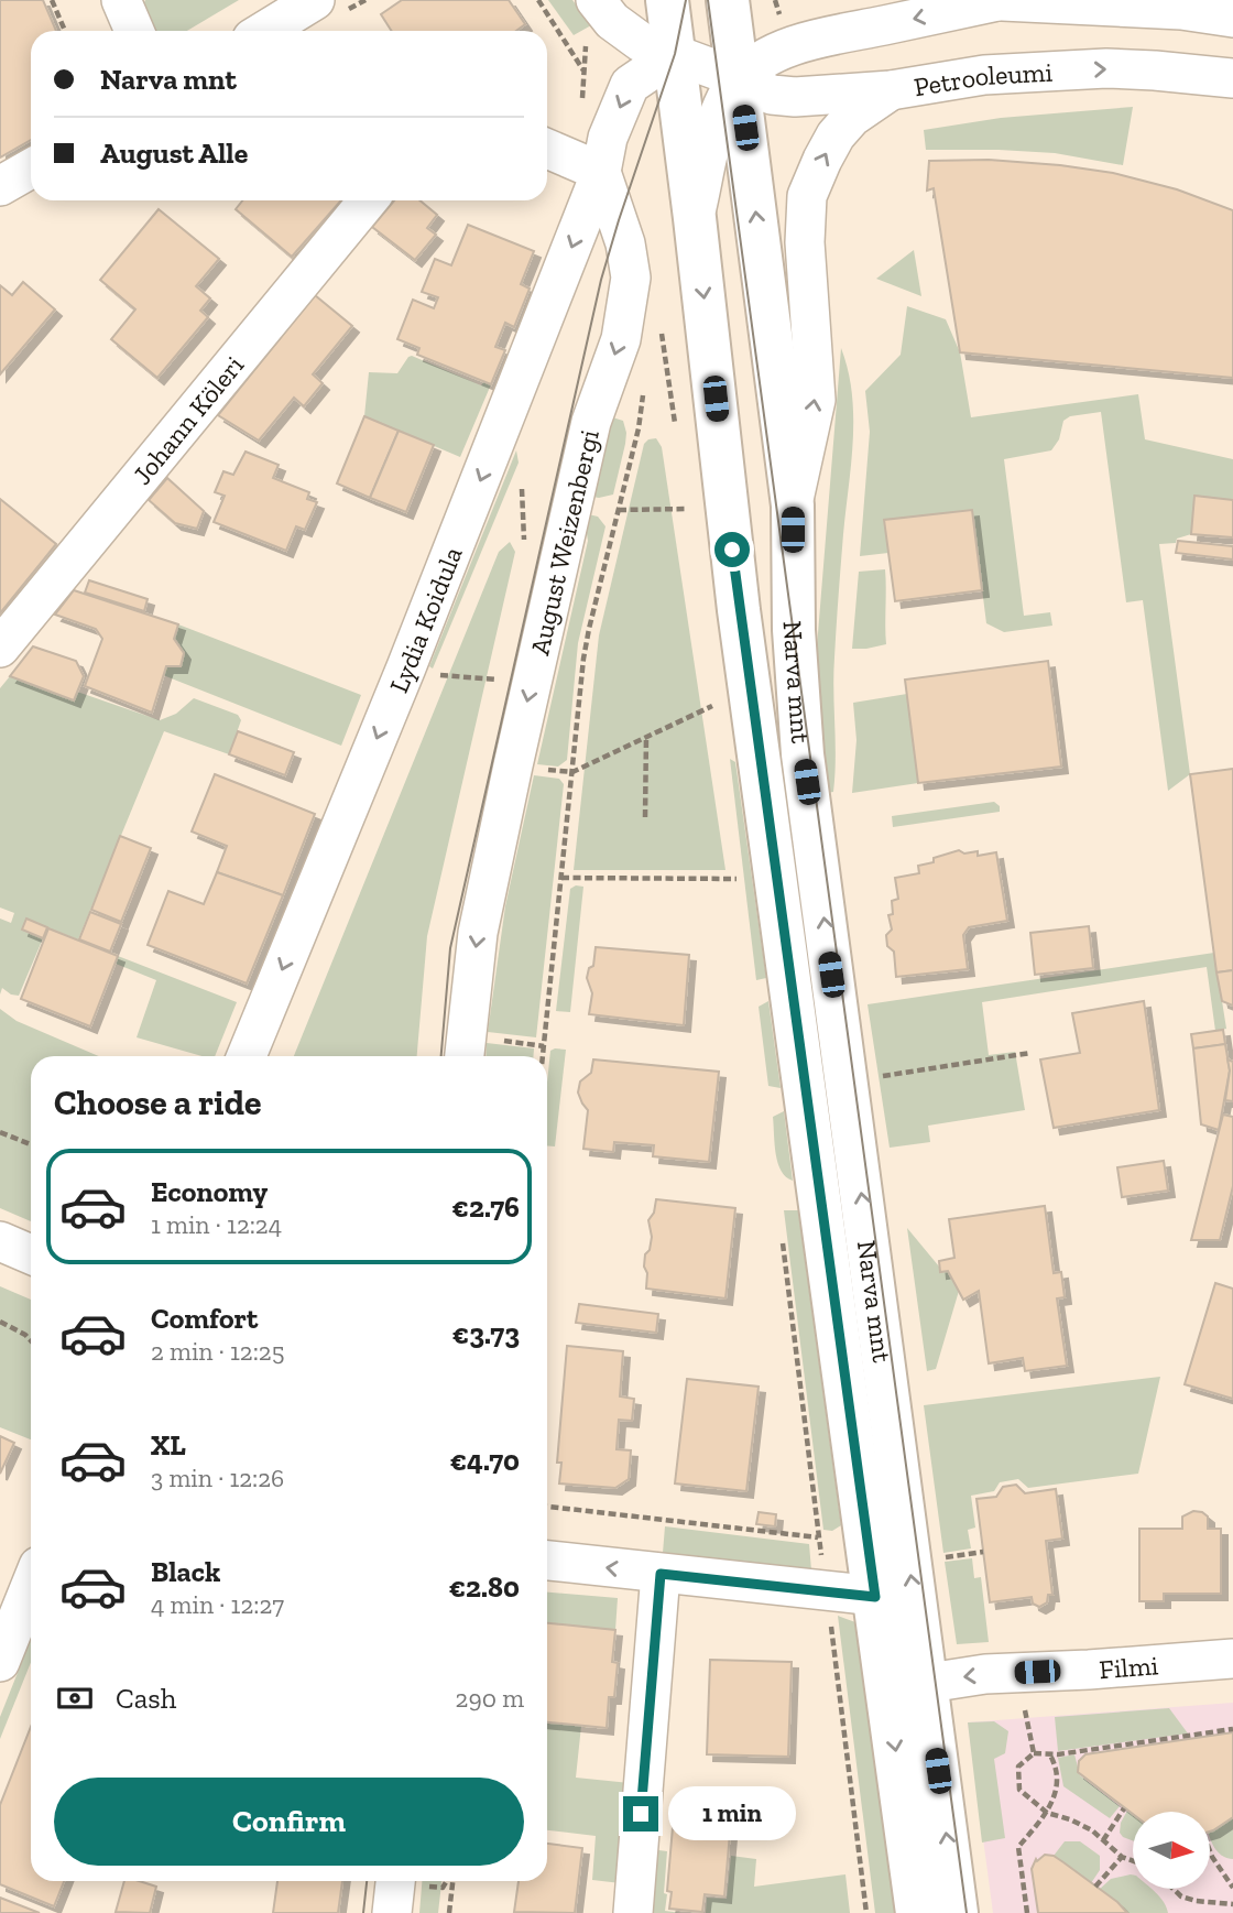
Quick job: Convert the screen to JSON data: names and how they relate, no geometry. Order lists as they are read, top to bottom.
{
  "streets": {
    "main road": ["Narva mnt"],
    "street": [
      "Petrooleumi",
      "Johann Köleri",
      "August Weizenbergi",
      "Lydia Koidula",
      "Filmi"
    ]
  },
  "crossings": [
    ["Petrooleumi", "Narva mnt"],
    ["August Weizenbergi", "Lydia Koidula"],
    ["Narva mnt", "Filmi"]
  ],
  "one_way": ["Lydia Koidula", "Filmi"],
  "north": "right",
  "page": {
    "banner": ["Narva mnt", "August Alle"],
    "heading": "Choose a ride",
    "list": [
      {
        "name": "Economy",
        "note": "1 min · 12:24",
        "value": "€2.76"
      },
      {
        "name": "Comfort",
        "note": "2 min · 12:25",
        "value": "€3.73"
      },
      {
        "name": "XL",
        "note": "3 min · 12:26",
        "value": "€4.70"
      },
      {
        "name": "Black",
        "note": "4 min · 12:27",
        "value": "€2.80"
      }
    ],
    "pay": ["Cash", "290 m"],
    "buttons": "Confirm",
    "bubble": "1 min"
  }
}
